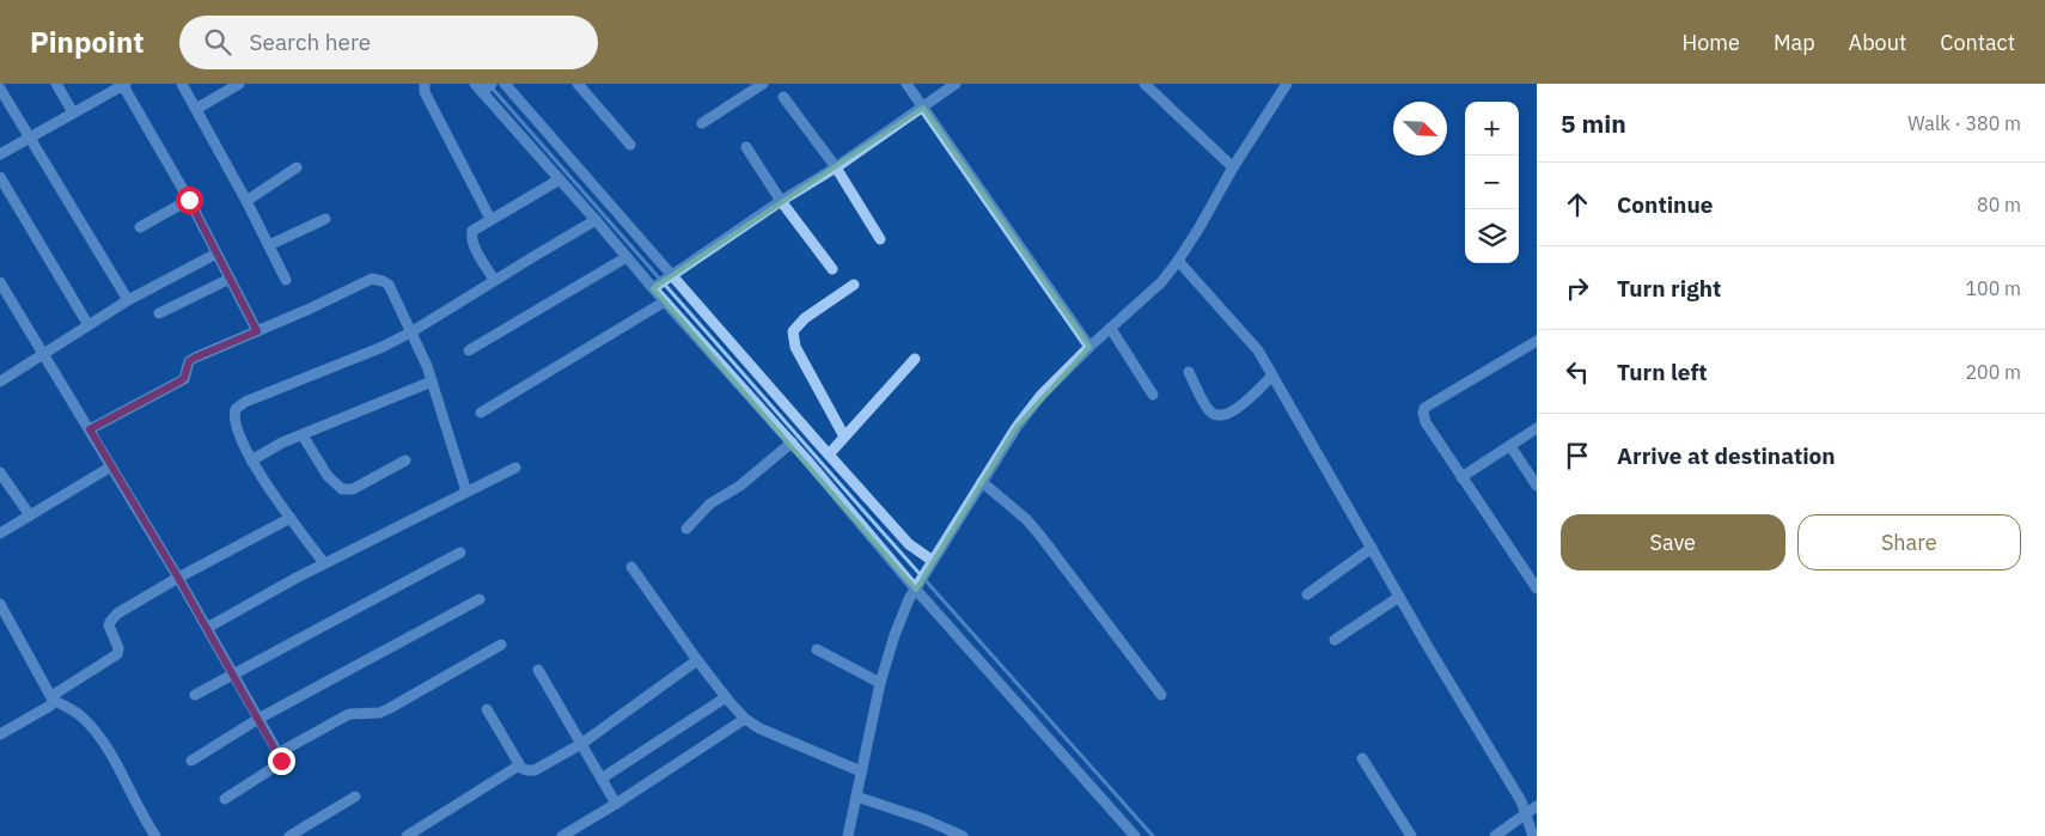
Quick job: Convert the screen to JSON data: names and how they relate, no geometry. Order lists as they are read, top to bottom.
{
  "north": "bottom right",
  "page": {
    "header": "Pinpoint",
    "search": "Search here",
    "nav": [
      "Home",
      "Map",
      "About",
      "Contact"
    ],
    "heading": ["5 min", "Walk · 380 m"],
    "map_buttons": ["+", "−"],
    "list": [
      ["Continue", "80 m"],
      ["Turn right", "100 m"],
      ["Turn left", "200 m"],
      "Arrive at destination"
    ],
    "buttons": ["Save", "Share"]
  }
}
